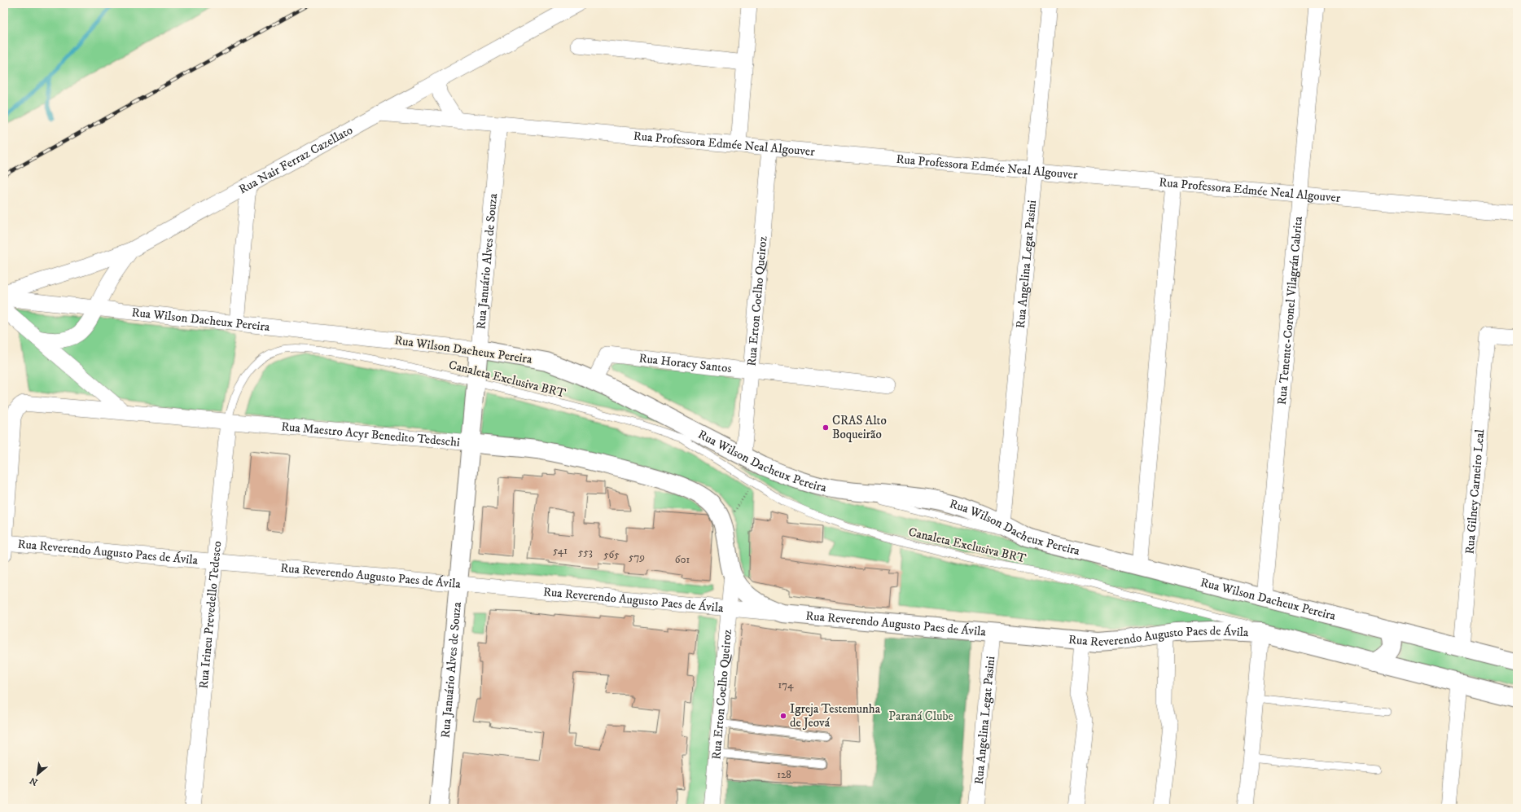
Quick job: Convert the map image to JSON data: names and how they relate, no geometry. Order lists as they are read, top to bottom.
{
  "streets": {
    "main road": [
      "Rua Januário Alves de Souza",
      "Rua Erton Coelho Queiroz",
      "Rua Wilson Dacheux Pereira",
      "Rua Maestro Acyr Benedito Tedeschi",
      "Rua Reverendo Augusto Paes de Ávila"
    ],
    "street": [
      "Rua Professora Edmée Neal Algouver",
      "Rua Nair Ferraz Cazellato",
      "Rua Angelina Legat Pasini",
      "Rua Tenente-Coronel Vilagrán Cabrita",
      "Rua Horacy Santos",
      "Rua Gilney Carneiro Leal",
      "Rua Irineu Prevedello Tedesco"
    ],
    "lane": ["Canaleta Exclusiva BRT"]
  },
  "crossings": [
    ["Rua Professora Edmée Neal Algouver", "Rua Nair Ferraz Cazellato"],
    ["Rua Professora Edmée Neal Algouver", "Rua Januário Alves de Souza"],
    ["Rua Professora Edmée Neal Algouver", "Rua Angelina Legat Pasini"],
    ["Rua Professora Edmée Neal Algouver", "Rua Erton Coelho Queiroz"],
    ["Rua Professora Edmée Neal Algouver", "Rua Tenente-Coronel Vilagrán Cabrita"],
    ["Rua Januário Alves de Souza", "Rua Wilson Dacheux Pereira"],
    ["Rua Januário Alves de Souza", "Canaleta Exclusiva BRT"],
    ["Rua Januário Alves de Souza", "Rua Maestro Acyr Benedito Tedeschi"],
    ["Rua Januário Alves de Souza", "Rua Reverendo Augusto Paes de Ávila"],
    ["Rua Angelina Legat Pasini", "Rua Wilson Dacheux Pereira"],
    ["Rua Angelina Legat Pasini", "Rua Reverendo Augusto Paes de Ávila"],
    ["Rua Erton Coelho Queiroz", "Rua Wilson Dacheux Pereira"],
    ["Rua Erton Coelho Queiroz", "Rua Horacy Santos"],
    ["Rua Erton Coelho Queiroz", "Canaleta Exclusiva BRT"],
    ["Rua Erton Coelho Queiroz", "Rua Maestro Acyr Benedito Tedeschi"],
    ["Rua Erton Coelho Queiroz", "Rua Reverendo Augusto Paes de Ávila"],
    ["Rua Tenente-Coronel Vilagrán Cabrita", "Rua Wilson Dacheux Pereira"],
    ["Rua Wilson Dacheux Pereira", "Rua Horacy Santos"],
    ["Rua Wilson Dacheux Pereira", "Canaleta Exclusiva BRT"],
    ["Rua Wilson Dacheux Pereira", "Rua Gilney Carneiro Leal"],
    ["Canaleta Exclusiva BRT", "Rua Maestro Acyr Benedito Tedeschi"],
    ["Canaleta Exclusiva BRT", "Rua Reverendo Augusto Paes de Ávila"],
    ["Canaleta Exclusiva BRT", "Rua Irineu Prevedello Tedesco"],
    ["Rua Maestro Acyr Benedito Tedeschi", "Rua Reverendo Augusto Paes de Ávila"],
    ["Rua Maestro Acyr Benedito Tedeschi", "Rua Irineu Prevedello Tedesco"],
    ["Rua Reverendo Augusto Paes de Ávila", "Rua Irineu Prevedello Tedesco"]
  ],
  "parks": ["Paraná Clube"],
  "places": ["CRAS Alto Boqueirão", "Igreja Testemunha de Jeová"],
  "house_numbers": [
    "541",
    "553",
    "565",
    "579",
    "601",
    "174",
    "128"
  ],
  "north": "bottom left"
}
